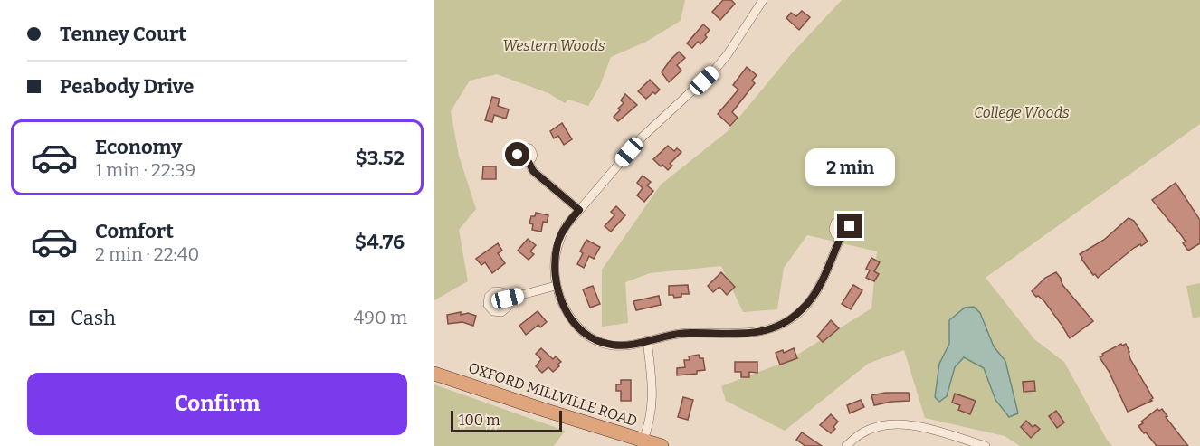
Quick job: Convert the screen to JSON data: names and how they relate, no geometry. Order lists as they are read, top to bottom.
{
  "streets": {
    "highway": ["OXFORD MILLVILLE ROAD"]
  },
  "parks": ["Western Woods", "College Woods"],
  "scale_bar": "100 m",
  "page": {
    "banner": ["Tenney Court", "Peabody Drive"],
    "list": [
      {
        "name": "Economy",
        "note": "1 min · 22:39",
        "value": "$3.52"
      },
      {
        "name": "Comfort",
        "note": "2 min · 22:40",
        "value": "$4.76"
      }
    ],
    "bubble": "2 min",
    "pay": ["Cash", "490 m"],
    "buttons": "Confirm",
    "scale": "100 m"
  }
}
